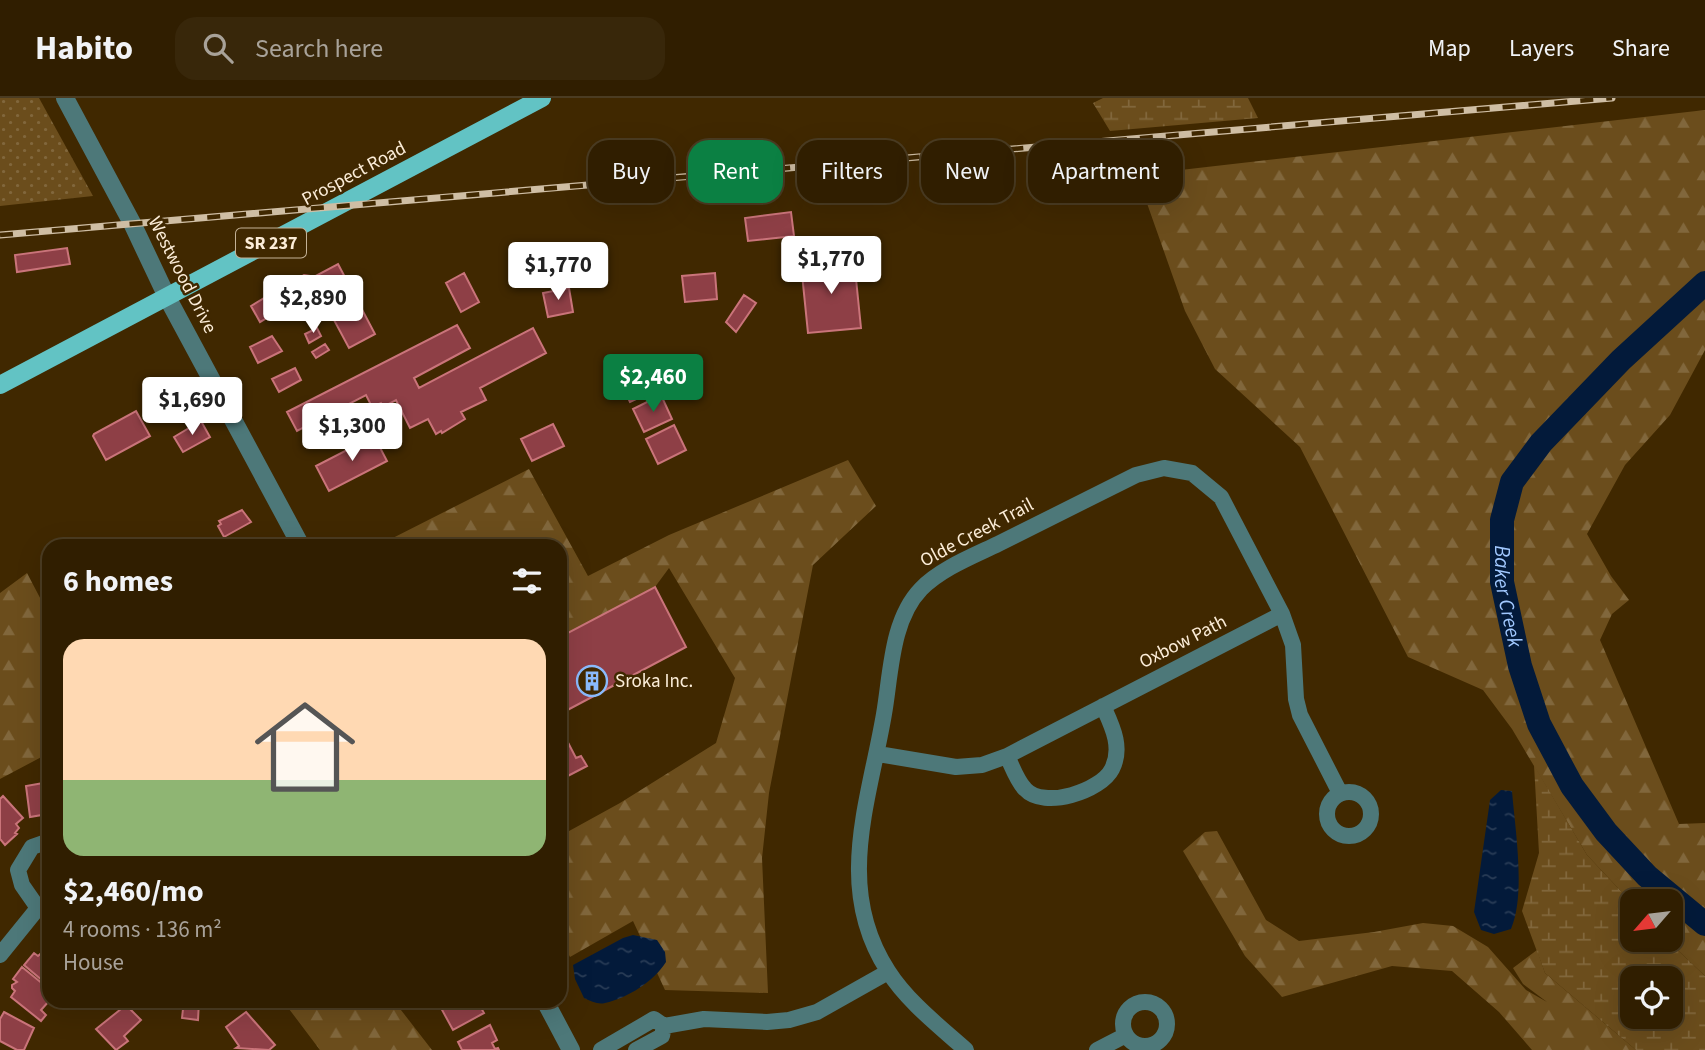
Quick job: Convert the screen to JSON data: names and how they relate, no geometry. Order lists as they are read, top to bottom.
{
  "streets": {
    "main road": ["Prospect Road", "SR 237"],
    "street": ["Westwood Drive", "Olde Creek Trail", "Oxbow Path"]
  },
  "crossings": [
    ["Prospect Road", "Westwood Drive"],
    ["Olde Creek Trail", "Oxbow Path"]
  ],
  "water": ["Baker Creek"],
  "places": {
    "building": ["Sroka Inc."]
  },
  "north": "bottom left",
  "page": {
    "header": "Habito",
    "search": "Search here",
    "nav": ["Map", "Layers", "Share"],
    "chip": [
      "Buy",
      "Rent",
      "Filters",
      "New",
      "Apartment"
    ],
    "price": [
      "$1,770",
      "$1,770",
      "$2,890",
      "$2,460",
      "$1,690",
      "$1,300"
    ],
    "heading": "6 homes",
    "list": [
      {
        "name": "$2,460/mo",
        "note": "4 rooms · 136 m² · House"
      }
    ]
  }
}
